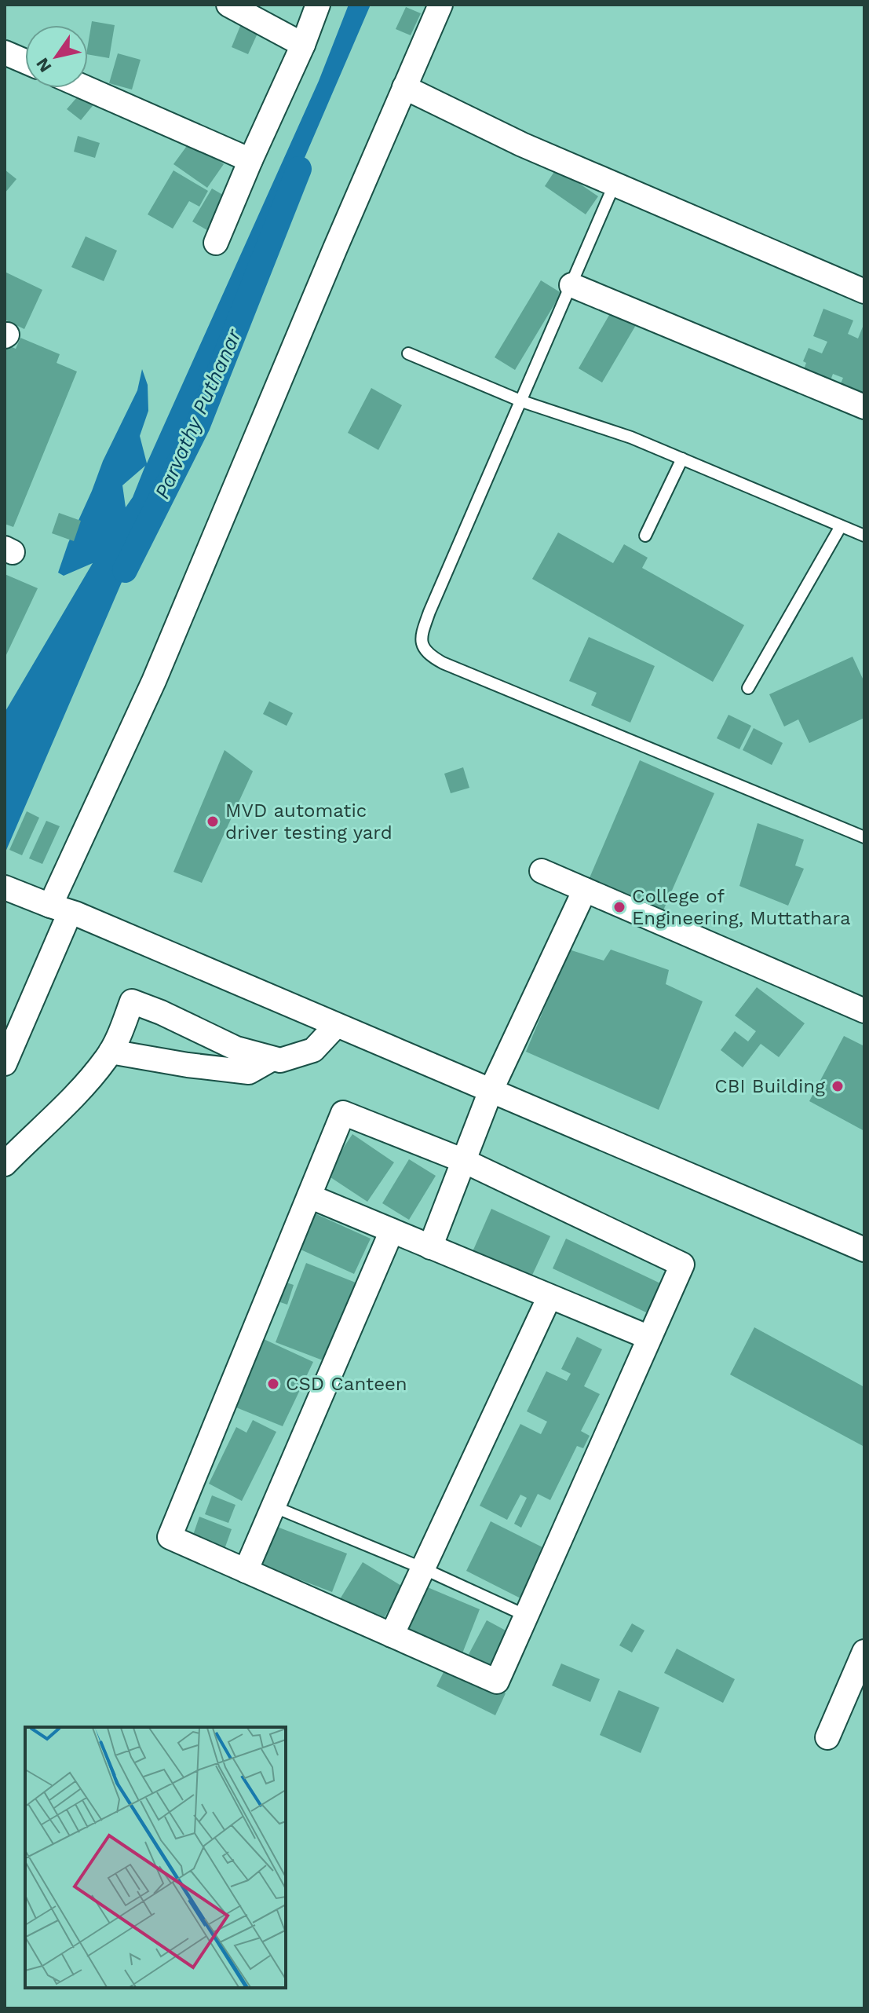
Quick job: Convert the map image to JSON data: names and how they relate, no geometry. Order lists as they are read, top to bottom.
{
  "water": ["Parvathy Puthanar"],
  "places": [
    "MVD automatic driver testing yard",
    "College of Engineering, Muttathara",
    "CBI Building",
    "CSD Canteen"
  ],
  "north": "bottom left"
}
